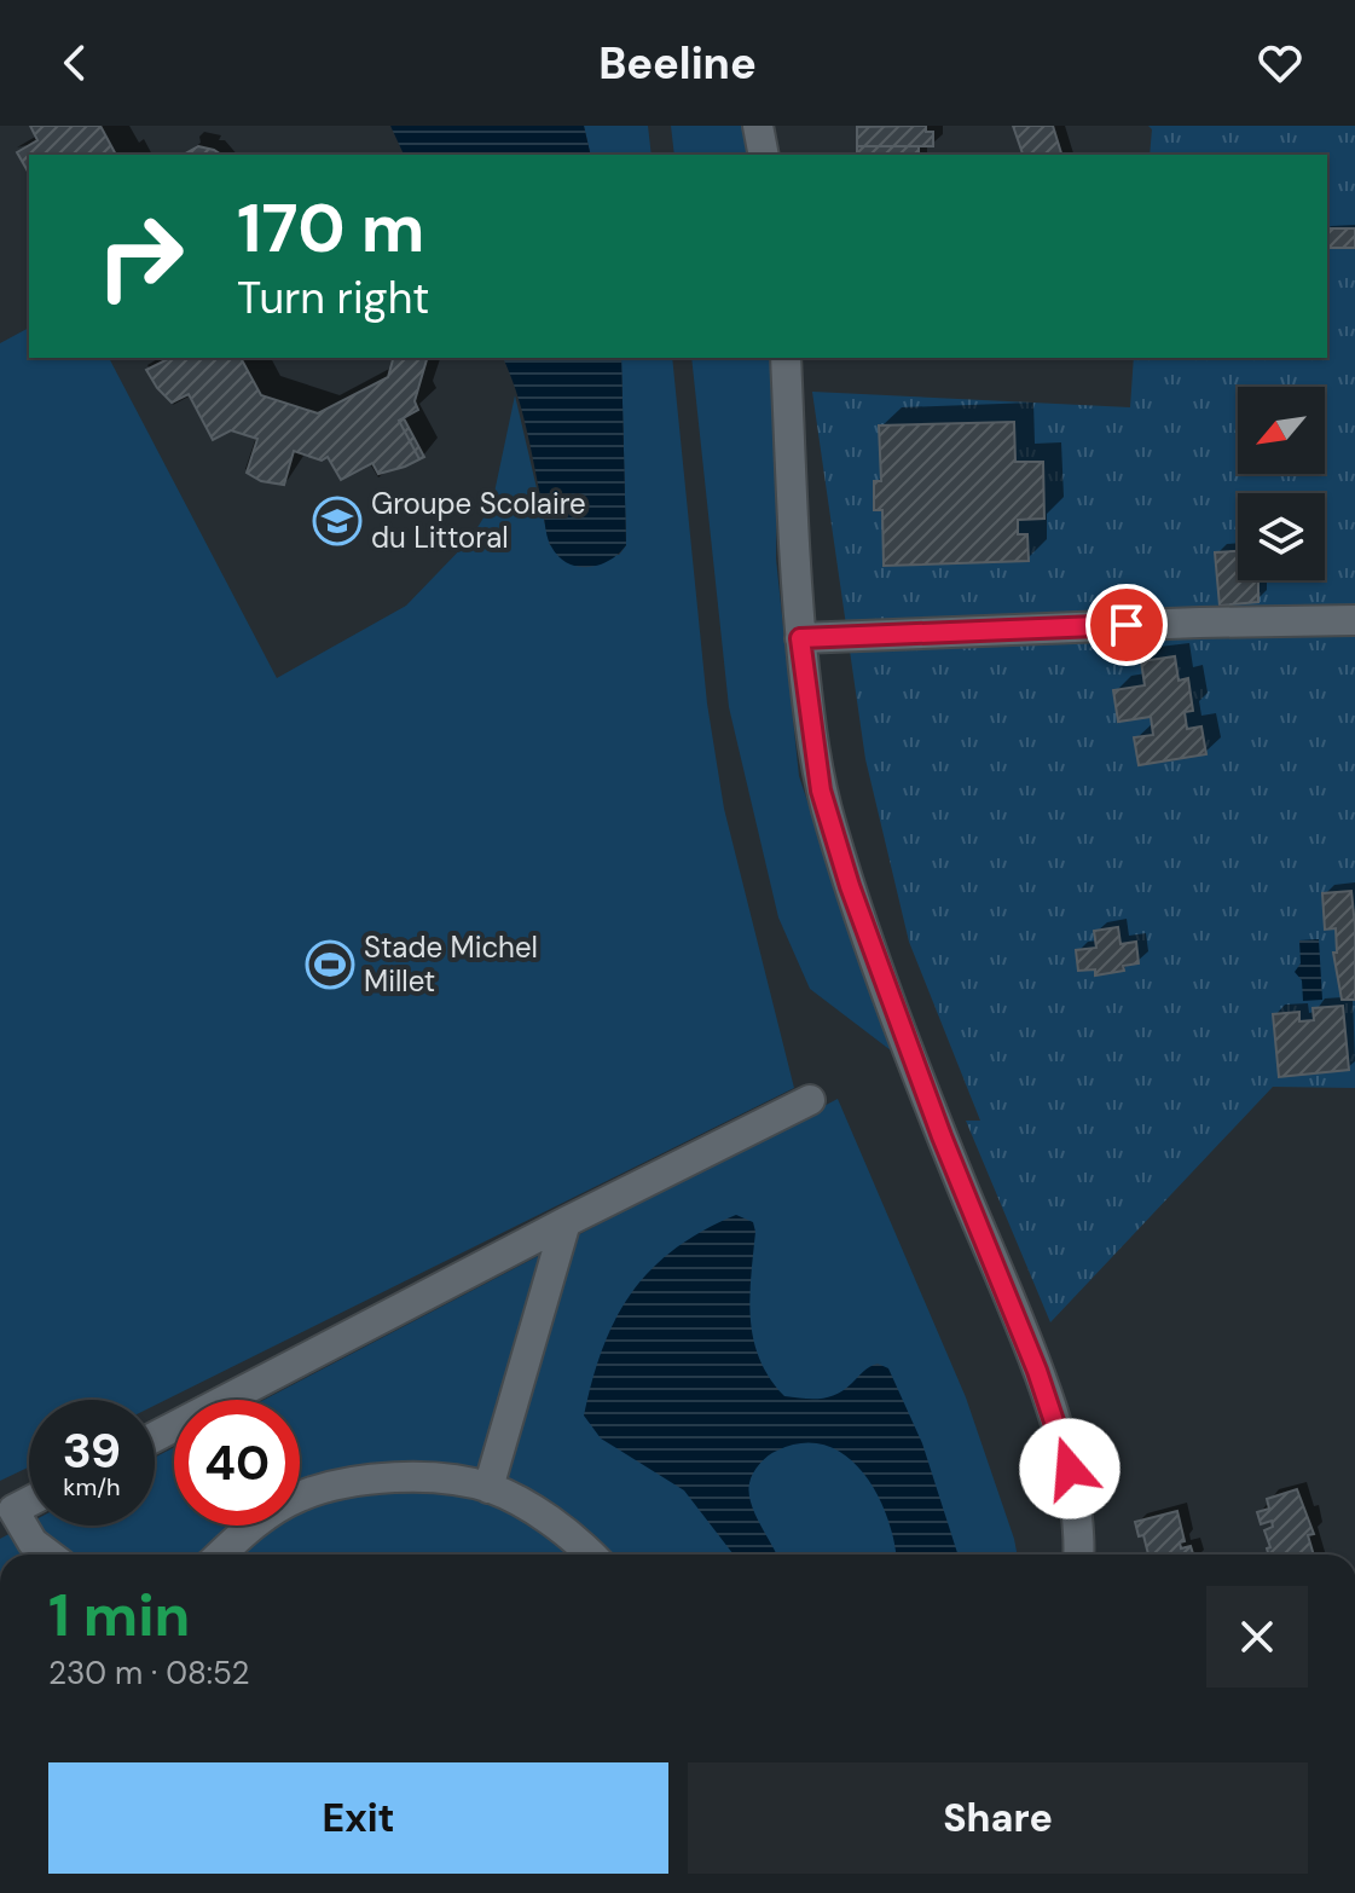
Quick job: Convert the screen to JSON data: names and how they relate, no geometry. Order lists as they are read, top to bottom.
{
  "places": {
    "school or university": ["Groupe Scolaire du Littoral"],
    "sports": ["Stade Michel Millet"]
  },
  "north": "bottom left",
  "page": {
    "header": "Beeline",
    "turn": ["170 m", "Turn right"],
    "speed": "39 km/h",
    "limit": "40",
    "heading": ["1 min", "230 m · 08:52"],
    "buttons": ["Exit", "Share"]
  }
}
